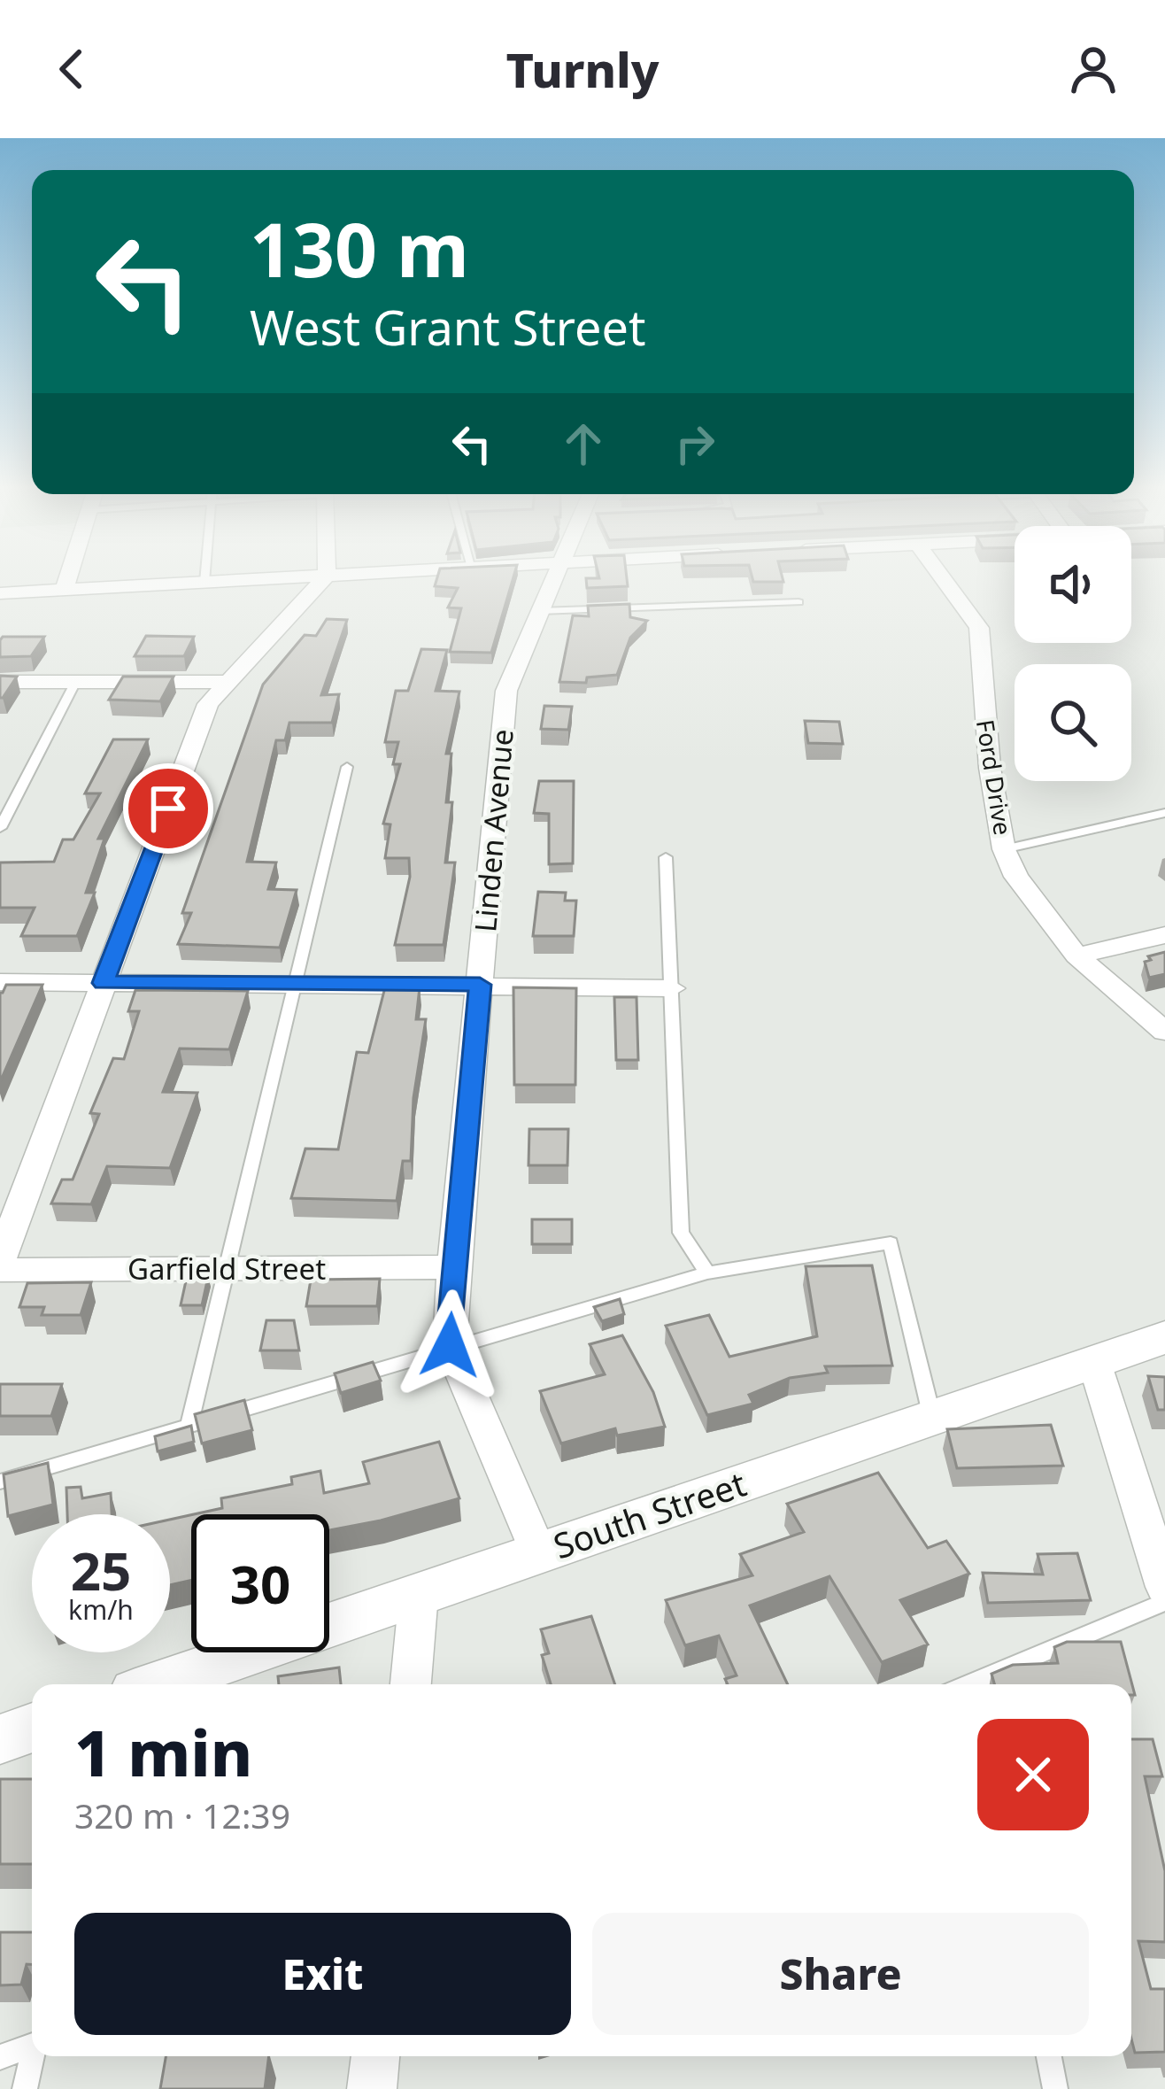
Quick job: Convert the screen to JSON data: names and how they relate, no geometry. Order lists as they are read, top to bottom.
{
  "streets": {
    "street": [
      "Ford Drive",
      "Linden Avenue",
      "Garfield Street",
      "South Street"
    ]
  },
  "crossings": [
    ["Linden Avenue", "Garfield Street"],
    ["Linden Avenue", "South Street"]
  ],
  "page": {
    "header": "Turnly",
    "turn": ["130 m", "West Grant Street"],
    "speed": "25 km/h",
    "limit": "30",
    "heading": ["1 min", "320 m · 12:39"],
    "buttons": ["Exit", "Share"]
  }
}
